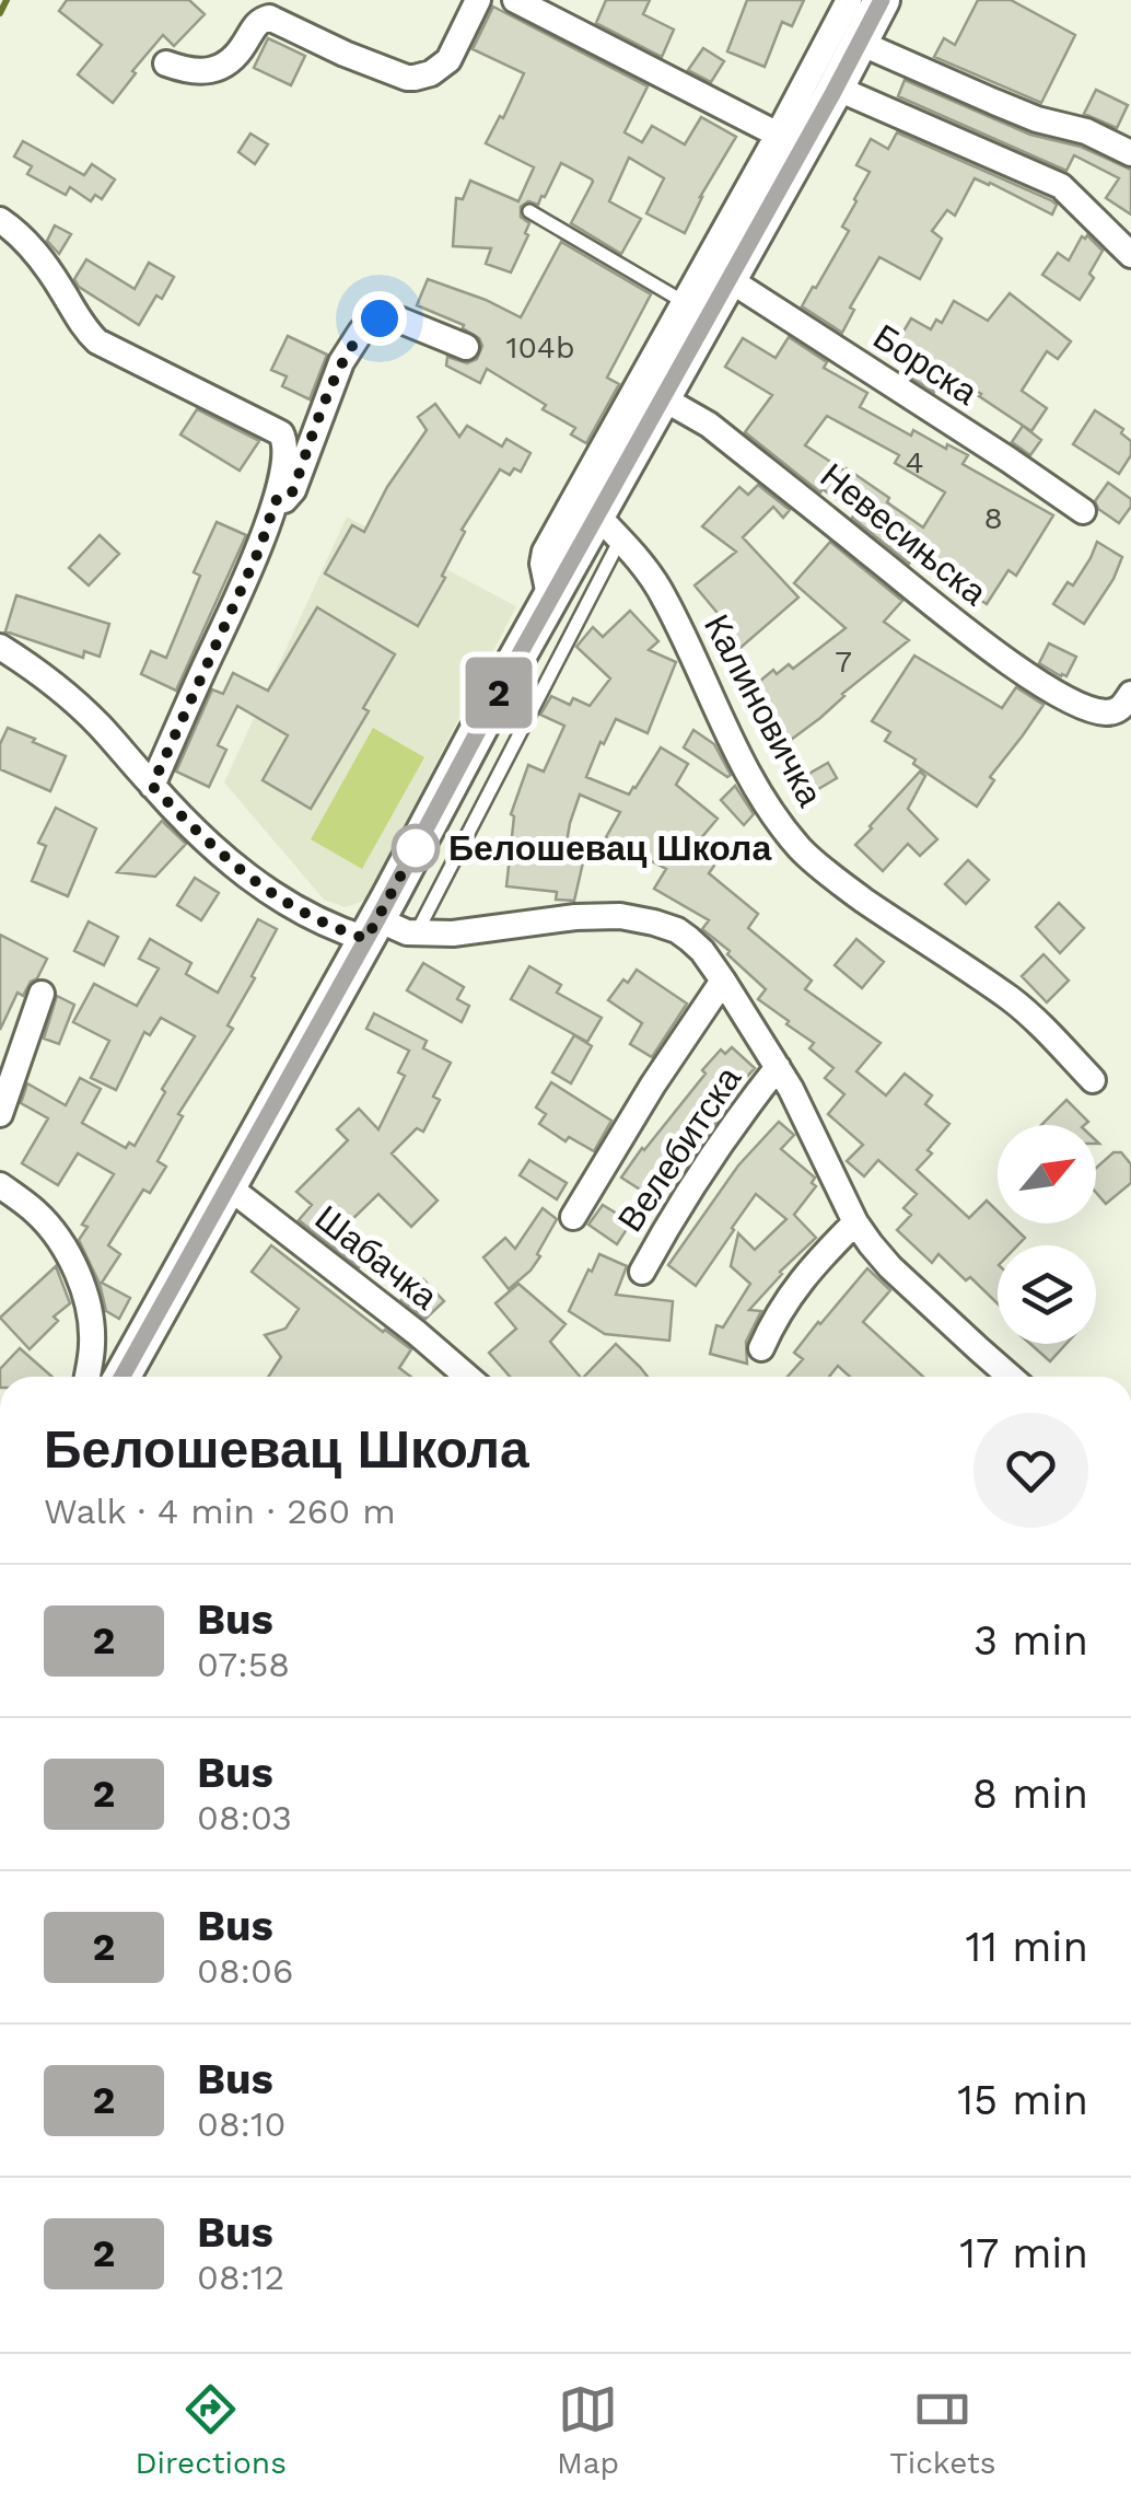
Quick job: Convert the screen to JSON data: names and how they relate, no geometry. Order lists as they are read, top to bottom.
{
  "streets": {
    "street": [
      "Борска",
      "Невесињска",
      "Калиновичка",
      "Велебитска",
      "Шабачка"
    ]
  },
  "places": ["Белошевац Школа"],
  "lines": ["bus line 2"],
  "house_numbers": [
    "104b",
    "4",
    "8",
    "7"
  ],
  "north": "top right",
  "page": {
    "on_map": "2",
    "heading": ["Белошевац Школа", "Walk · 4 min · 260 m"],
    "list": [
      {
        "mark": "2",
        "name": "Bus",
        "note": "07:58",
        "value": "3 min"
      },
      {
        "mark": "2",
        "name": "Bus",
        "note": "08:03",
        "value": "8 min"
      },
      {
        "mark": "2",
        "name": "Bus",
        "note": "08:06",
        "value": "11 min"
      },
      {
        "mark": "2",
        "name": "Bus",
        "note": "08:10",
        "value": "15 min"
      },
      {
        "mark": "2",
        "name": "Bus",
        "note": "08:12",
        "value": "17 min"
      }
    ],
    "tabs": ["Directions", "Map", "Tickets"]
  }
}
